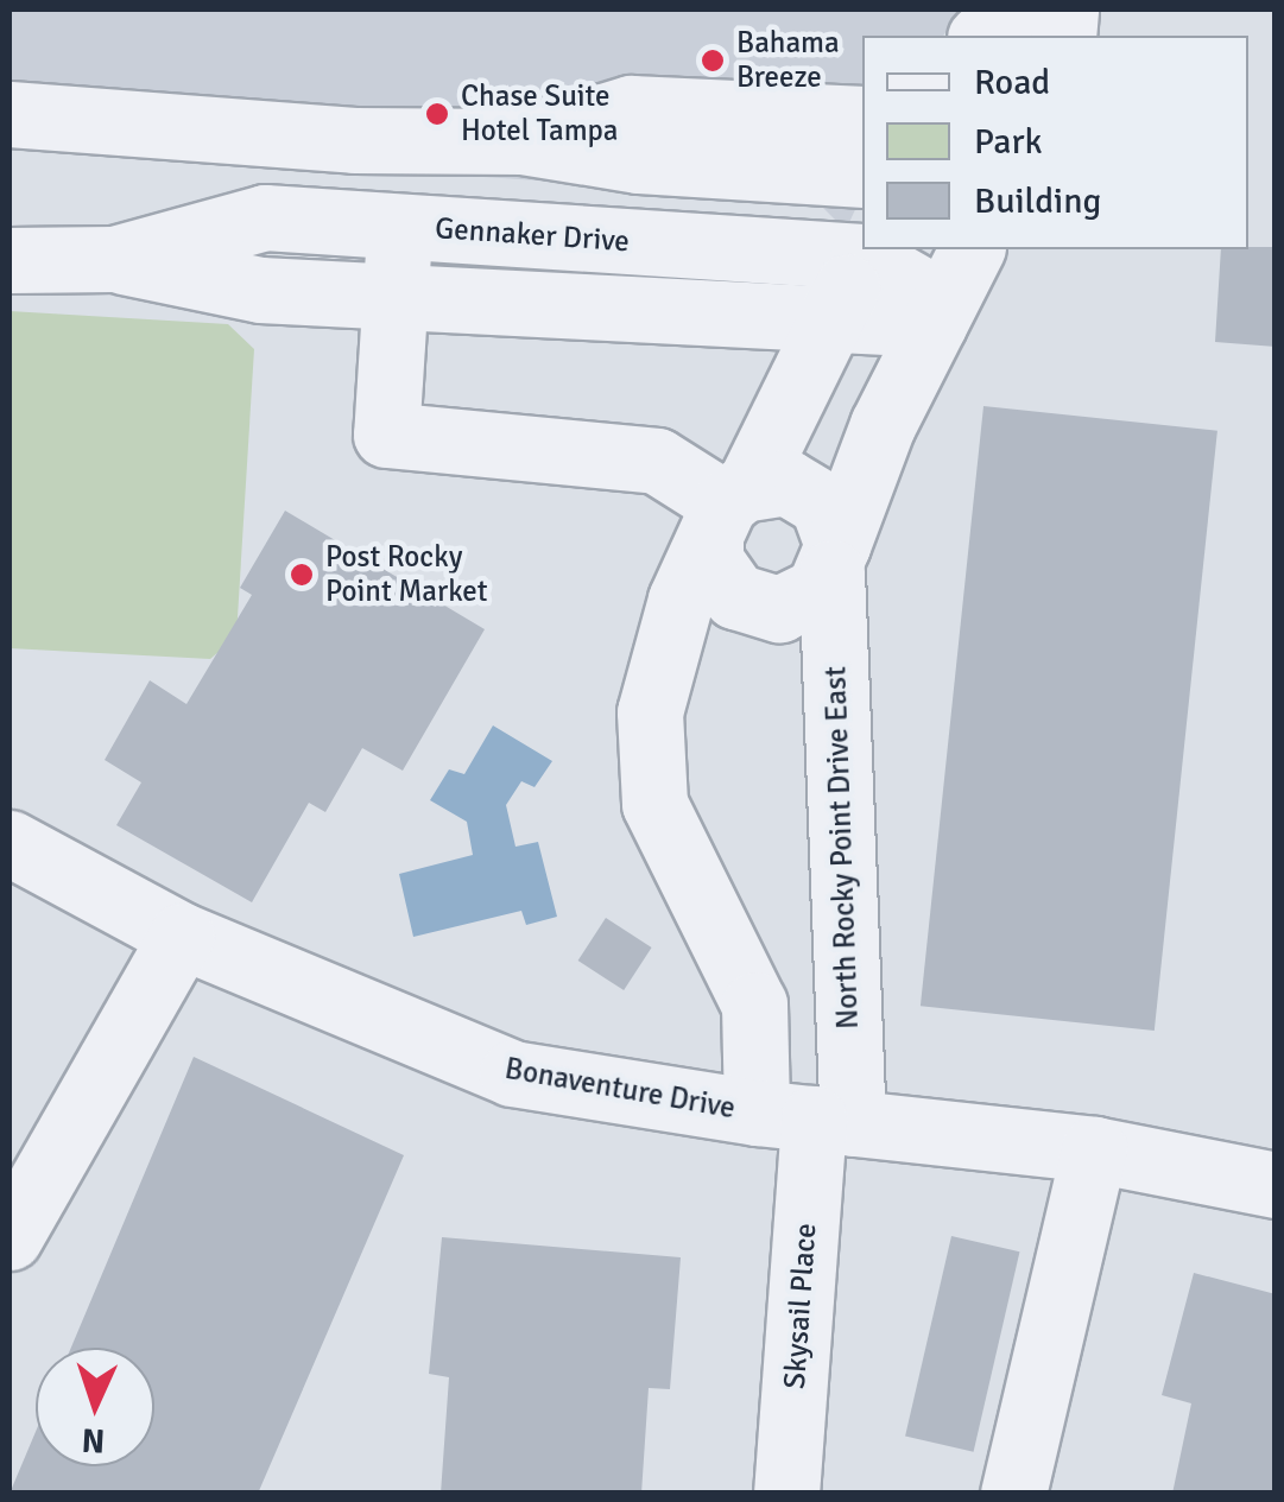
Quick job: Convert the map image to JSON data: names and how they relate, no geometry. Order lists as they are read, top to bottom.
{
  "streets": {
    "street": [
      "Gennaker Drive",
      "North Rocky Point Drive East",
      "Bonaventure Drive",
      "Skysail Place"
    ]
  },
  "crossings": [
    ["Gennaker Drive", "North Rocky Point Drive East"],
    ["North Rocky Point Drive East", "Bonaventure Drive"],
    ["North Rocky Point Drive East", "Skysail Place"],
    ["Bonaventure Drive", "Skysail Place"]
  ],
  "places": ["Bahama Breeze", "Chase Suite Hotel Tampa", "Post Rocky Point Market"],
  "legend": ["Road", "Park", "Building"],
  "north": "bottom"
}
